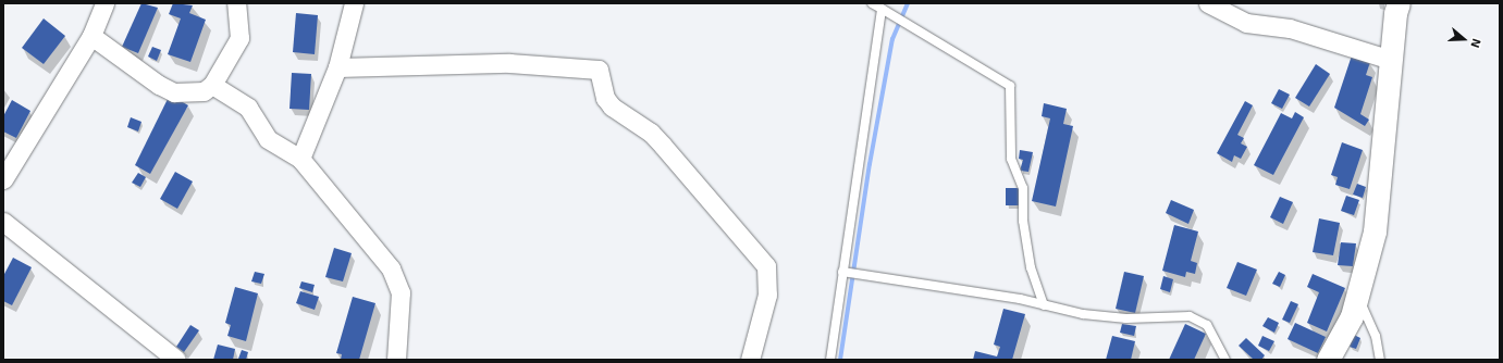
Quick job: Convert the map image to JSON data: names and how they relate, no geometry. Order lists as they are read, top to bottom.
{
  "north": "right"
}
